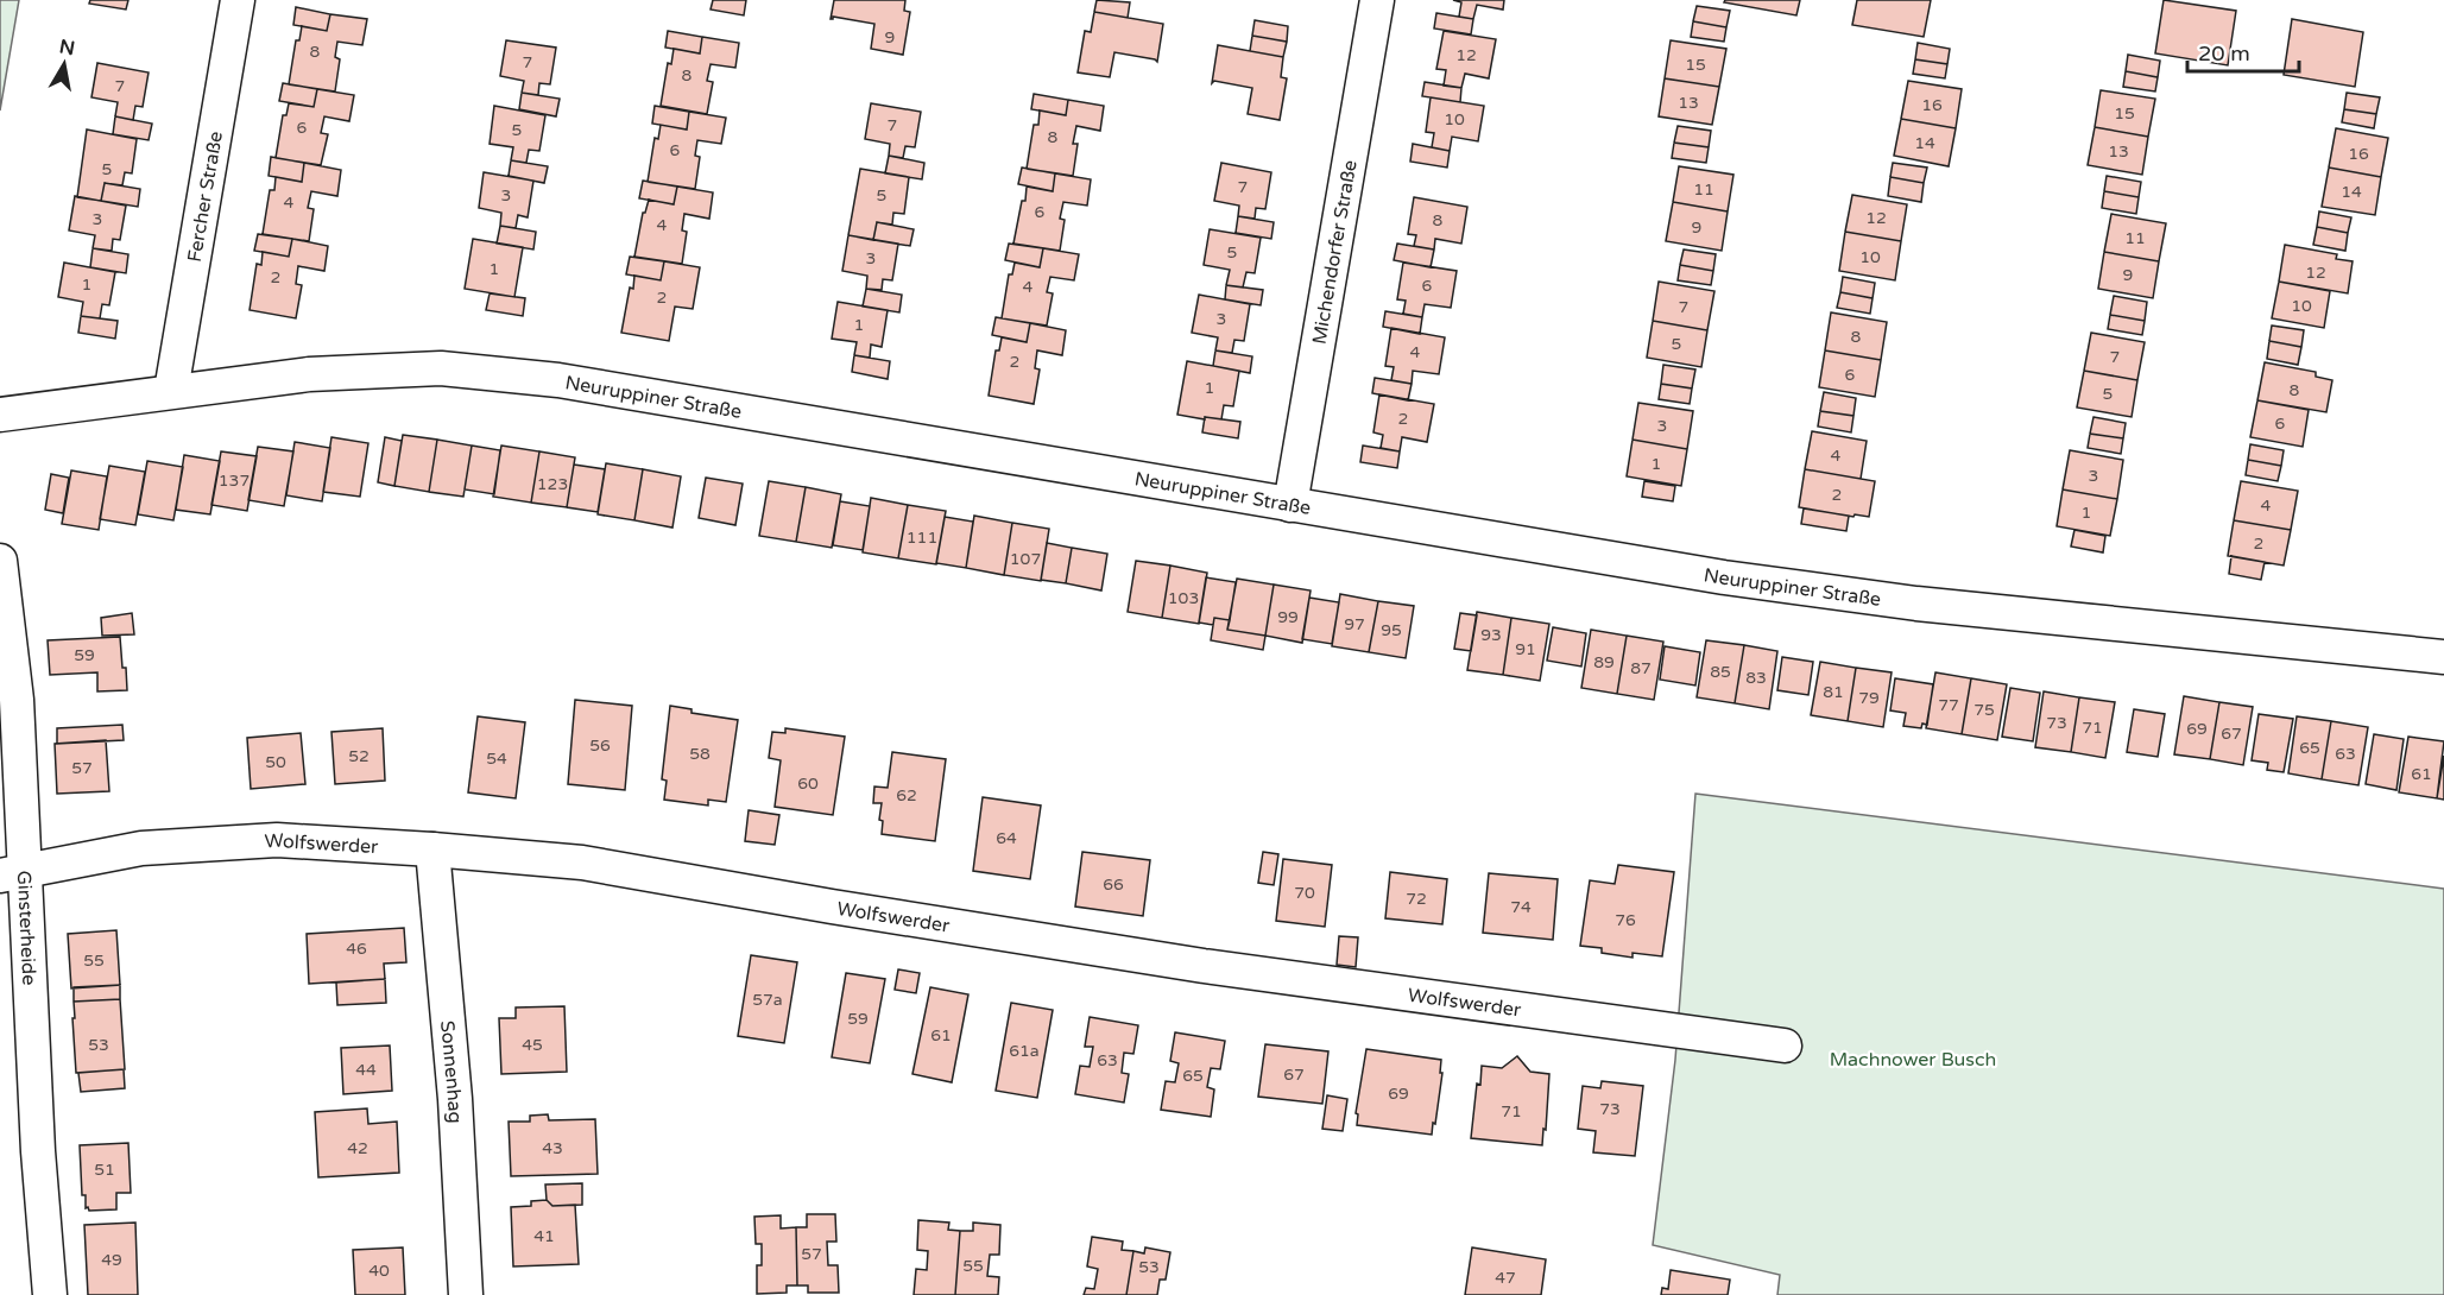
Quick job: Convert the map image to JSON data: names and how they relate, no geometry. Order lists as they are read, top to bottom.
{
  "streets": {
    "street": [
      "Fercher Straße",
      "Michendorfer Straße",
      "Neuruppiner Straße",
      "Wolfswerder",
      "Ginsterheide",
      "Sonnenhag"
    ]
  },
  "crossings": [
    ["Fercher Straße", "Neuruppiner Straße"],
    ["Michendorfer Straße", "Neuruppiner Straße"],
    ["Wolfswerder", "Ginsterheide"],
    ["Wolfswerder", "Sonnenhag"]
  ],
  "parks": ["Machnower Busch"],
  "house_numbers": [
    "9",
    "8",
    "12",
    "7",
    "15",
    "8",
    "7",
    "13",
    "16",
    "15",
    "10",
    "7",
    "6",
    "5",
    "8",
    "14",
    "6",
    "13",
    "16",
    "5",
    "7",
    "11",
    "14",
    "3",
    "5",
    "4",
    "6",
    "12",
    "3",
    "8",
    "4",
    "9",
    "11",
    "5",
    "10",
    "3",
    "1",
    "12",
    "9",
    "2",
    "1",
    "6",
    "4",
    "2",
    "10",
    "7",
    "3",
    "1",
    "8",
    "5",
    "4",
    "7",
    "2",
    "6",
    "1",
    "8",
    "5",
    "2",
    "6",
    "3",
    "4",
    "1",
    "3",
    "137",
    "123",
    "2",
    "4",
    "1",
    "111",
    "2",
    "107",
    "103",
    "99",
    "97",
    "95",
    "93",
    "91",
    "59",
    "89",
    "87",
    "85",
    "83",
    "81",
    "79",
    "77",
    "75",
    "73",
    "71",
    "69",
    "67",
    "56",
    "65",
    "58",
    "63",
    "52",
    "54",
    "50",
    "57",
    "61",
    "60",
    "62",
    "64",
    "66",
    "70",
    "72",
    "74",
    "76",
    "46",
    "55",
    "57a",
    "59",
    "61",
    "53",
    "45",
    "61a",
    "63",
    "44",
    "67",
    "65",
    "69",
    "73",
    "71",
    "42",
    "43",
    "51",
    "41",
    "57",
    "49",
    "55",
    "53",
    "40",
    "47"
  ],
  "scale_bar": "20 m",
  "north": "top"
}
